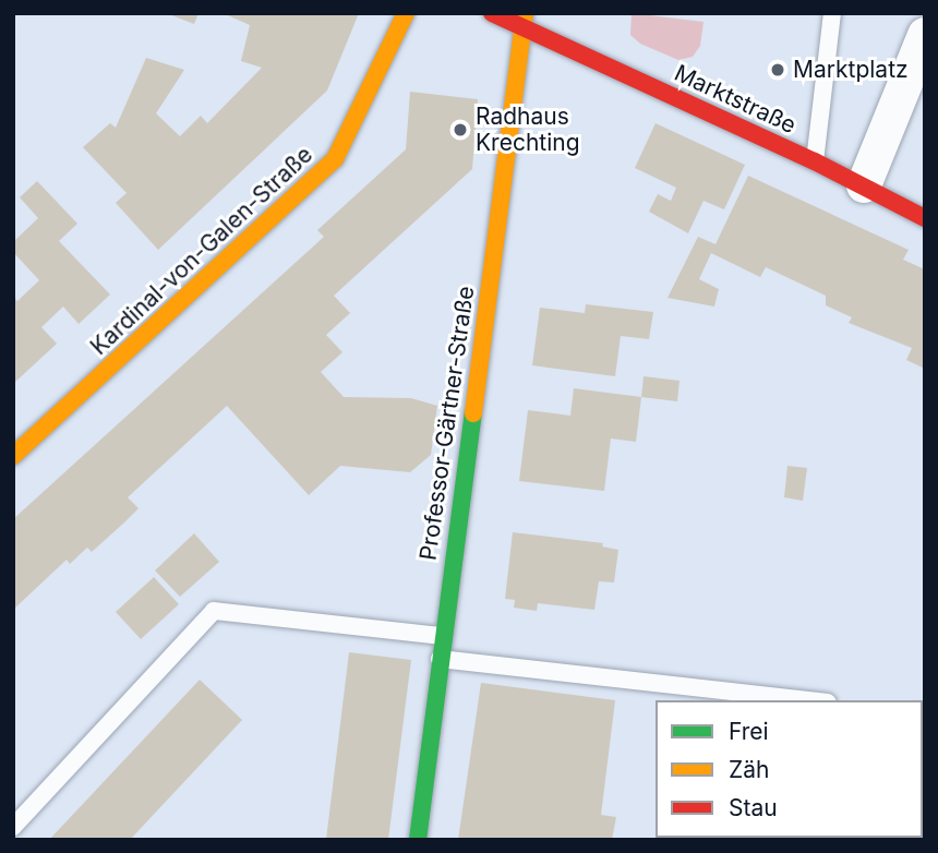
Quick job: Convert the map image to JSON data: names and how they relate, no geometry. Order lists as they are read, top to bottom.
{
  "streets": {
    "street": ["Marktstraße", "Kardinal-von-Galen-Straße", "Professor-Gärtner-Straße"]
  },
  "crossings": [
    ["Marktstraße", "Professor-Gärtner-Straße"]
  ],
  "places": ["Marktplatz", "Radhaus Krechting"],
  "legend": ["Frei", "Zäh", "Stau"]
}
